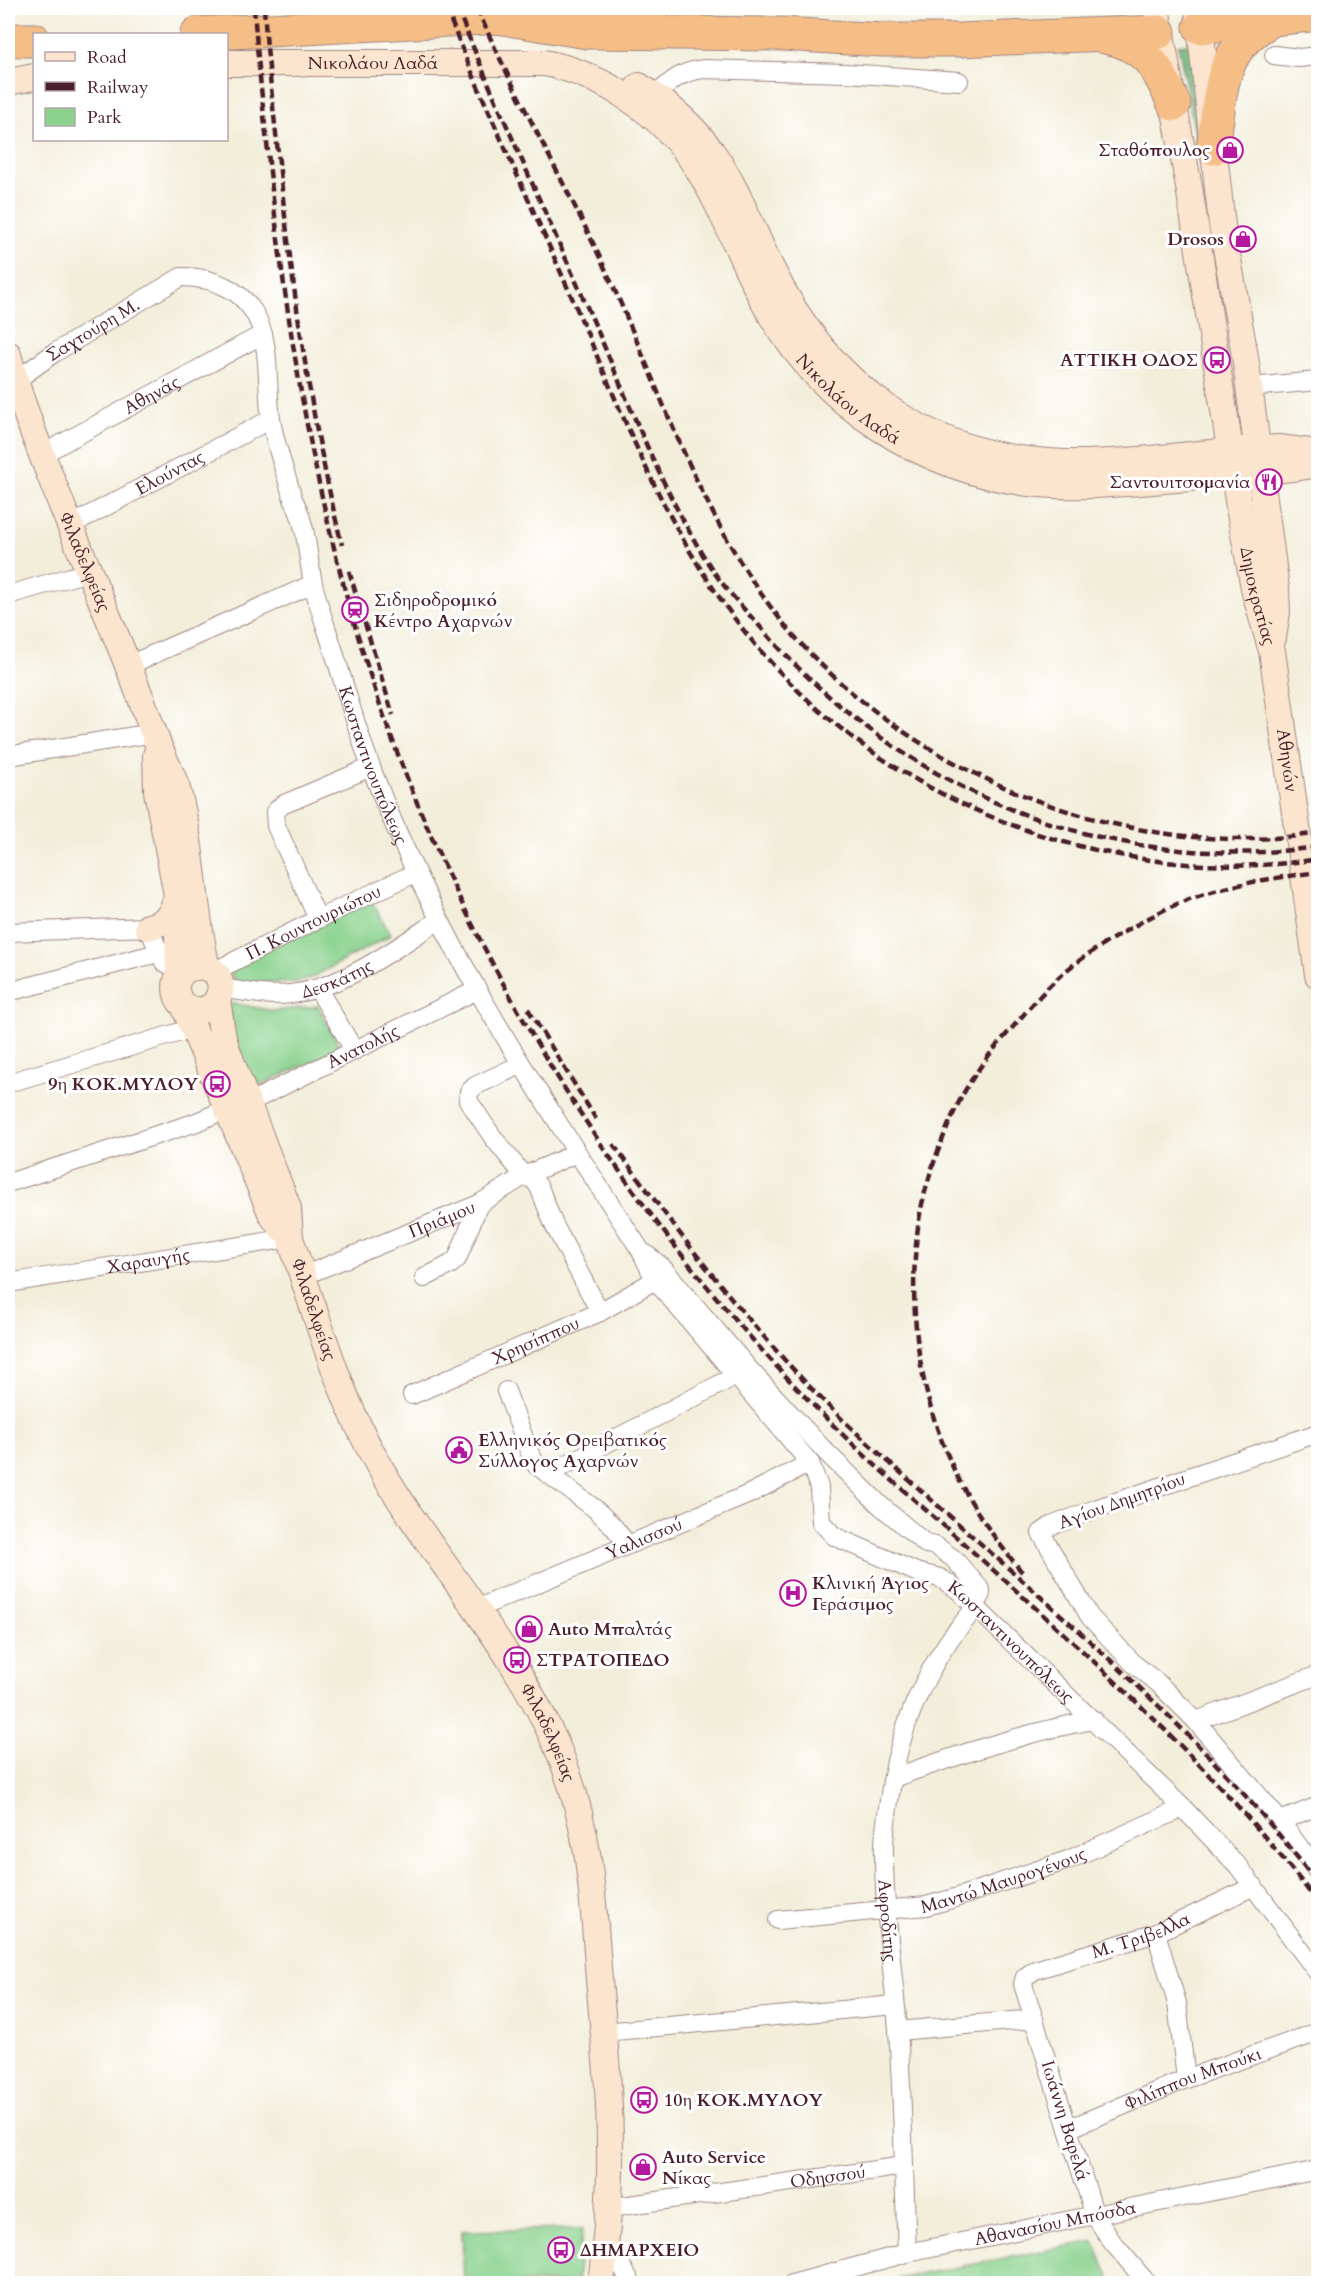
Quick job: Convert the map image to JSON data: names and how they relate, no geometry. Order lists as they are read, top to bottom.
{
  "streets": {
    "main road": [
      "Νικολάου Λαδά",
      "Φιλαδελφείας",
      "Δημοκρατίας",
      "Αθηνών"
    ],
    "street": [
      "Σαχτούρη Μ.",
      "Αθηνάς",
      "Ελούντας",
      "Κωσταντινουπόλεως",
      "Π. Κουντουριώτου",
      "Δεσκάτης",
      "Ανατολής",
      "Πριάμου",
      "Χαραυγής",
      "Χρησίππου",
      "Αγίου Δημητρίου",
      "Υαλισσού",
      "Μαντώ Μαυρογένους",
      "Αφροδίτης",
      "Μ. Τριβελλα",
      "Φιλίππου Μπούκι",
      "Ιωάννη Βαρελά",
      "Οδησσού",
      "Αθανασίου Μπόσδα"
    ]
  },
  "crossings": [
    ["Νικολάου Λαδά", "Δημοκρατίας"],
    ["Σαχτούρη Μ.", "Φιλαδελφείας"],
    ["Σαχτούρη Μ.", "Κωσταντινουπόλεως"],
    ["Αθηνάς", "Φιλαδελφείας"],
    ["Αθηνάς", "Κωσταντινουπόλεως"],
    ["Ελούντας", "Φιλαδελφείας"],
    ["Ελούντας", "Κωσταντινουπόλεως"],
    ["Φιλαδελφείας", "Π. Κουντουριώτου"],
    ["Φιλαδελφείας", "Δεσκάτης"],
    ["Φιλαδελφείας", "Ανατολής"],
    ["Φιλαδελφείας", "Πριάμου"],
    ["Φιλαδελφείας", "Χαραυγής"],
    ["Φιλαδελφείας", "Υαλισσού"],
    ["Φιλαδελφείας", "Οδησσού"],
    ["Δημοκρατίας", "Αθηνών"],
    ["Κωσταντινουπόλεως", "Π. Κουντουριώτου"],
    ["Κωσταντινουπόλεως", "Δεσκάτης"],
    ["Κωσταντινουπόλεως", "Ανατολής"],
    ["Κωσταντινουπόλεως", "Πριάμου"],
    ["Κωσταντινουπόλεως", "Χρησίππου"],
    ["Κωσταντινουπόλεως", "Υαλισσού"],
    ["Κωσταντινουπόλεως", "Μαντώ Μαυρογένους"],
    ["Κωσταντινουπόλεως", "Αφροδίτης"],
    ["Κωσταντινουπόλεως", "Μ. Τριβελλα"],
    ["Π. Κουντουριώτου", "Δεσκάτης"],
    ["Μαντώ Μαυρογένους", "Αφροδίτης"],
    ["Αφροδίτης", "Οδησσού"],
    ["Αφροδίτης", "Αθανασίου Μπόσδα"],
    ["Μ. Τριβελλα", "Ιωάννη Βαρελά"],
    ["Φιλίππου Μπούκι", "Ιωάννη Βαρελά"],
    ["Ιωάννη Βαρελά", "Αθανασίου Μπόσδα"]
  ],
  "places": {
    "shop": [
      "Σταθόπουλος",
      "Drosos",
      "Auto Μπαλτάς",
      "Auto Service Νίκας"
    ],
    "bus stop": [
      "ΑΤΤΙΚΗ ΟΔΟΣ",
      "9η ΚΟΚ.ΜΥΛΟΥ",
      "ΣΤΡΑΤΟΠΕΔΟ",
      "10η ΚΟΚ.ΜΥΛΟΥ",
      "ΔΗΜΑΡΧΕΙΟ"
    ],
    "restaurant": ["Σαντουιτσομανία"],
    "station": ["Σιδηροδρομικό Κέντρο Αχαρνών"],
    "public building": ["Ελληνικός Ορειβατικός Σύλλογος Αχαρνών"],
    "hospital": ["Κλινική Άγιος Γεράσιμος"]
  },
  "legend": ["Road", "Railway", "Park"]
}
